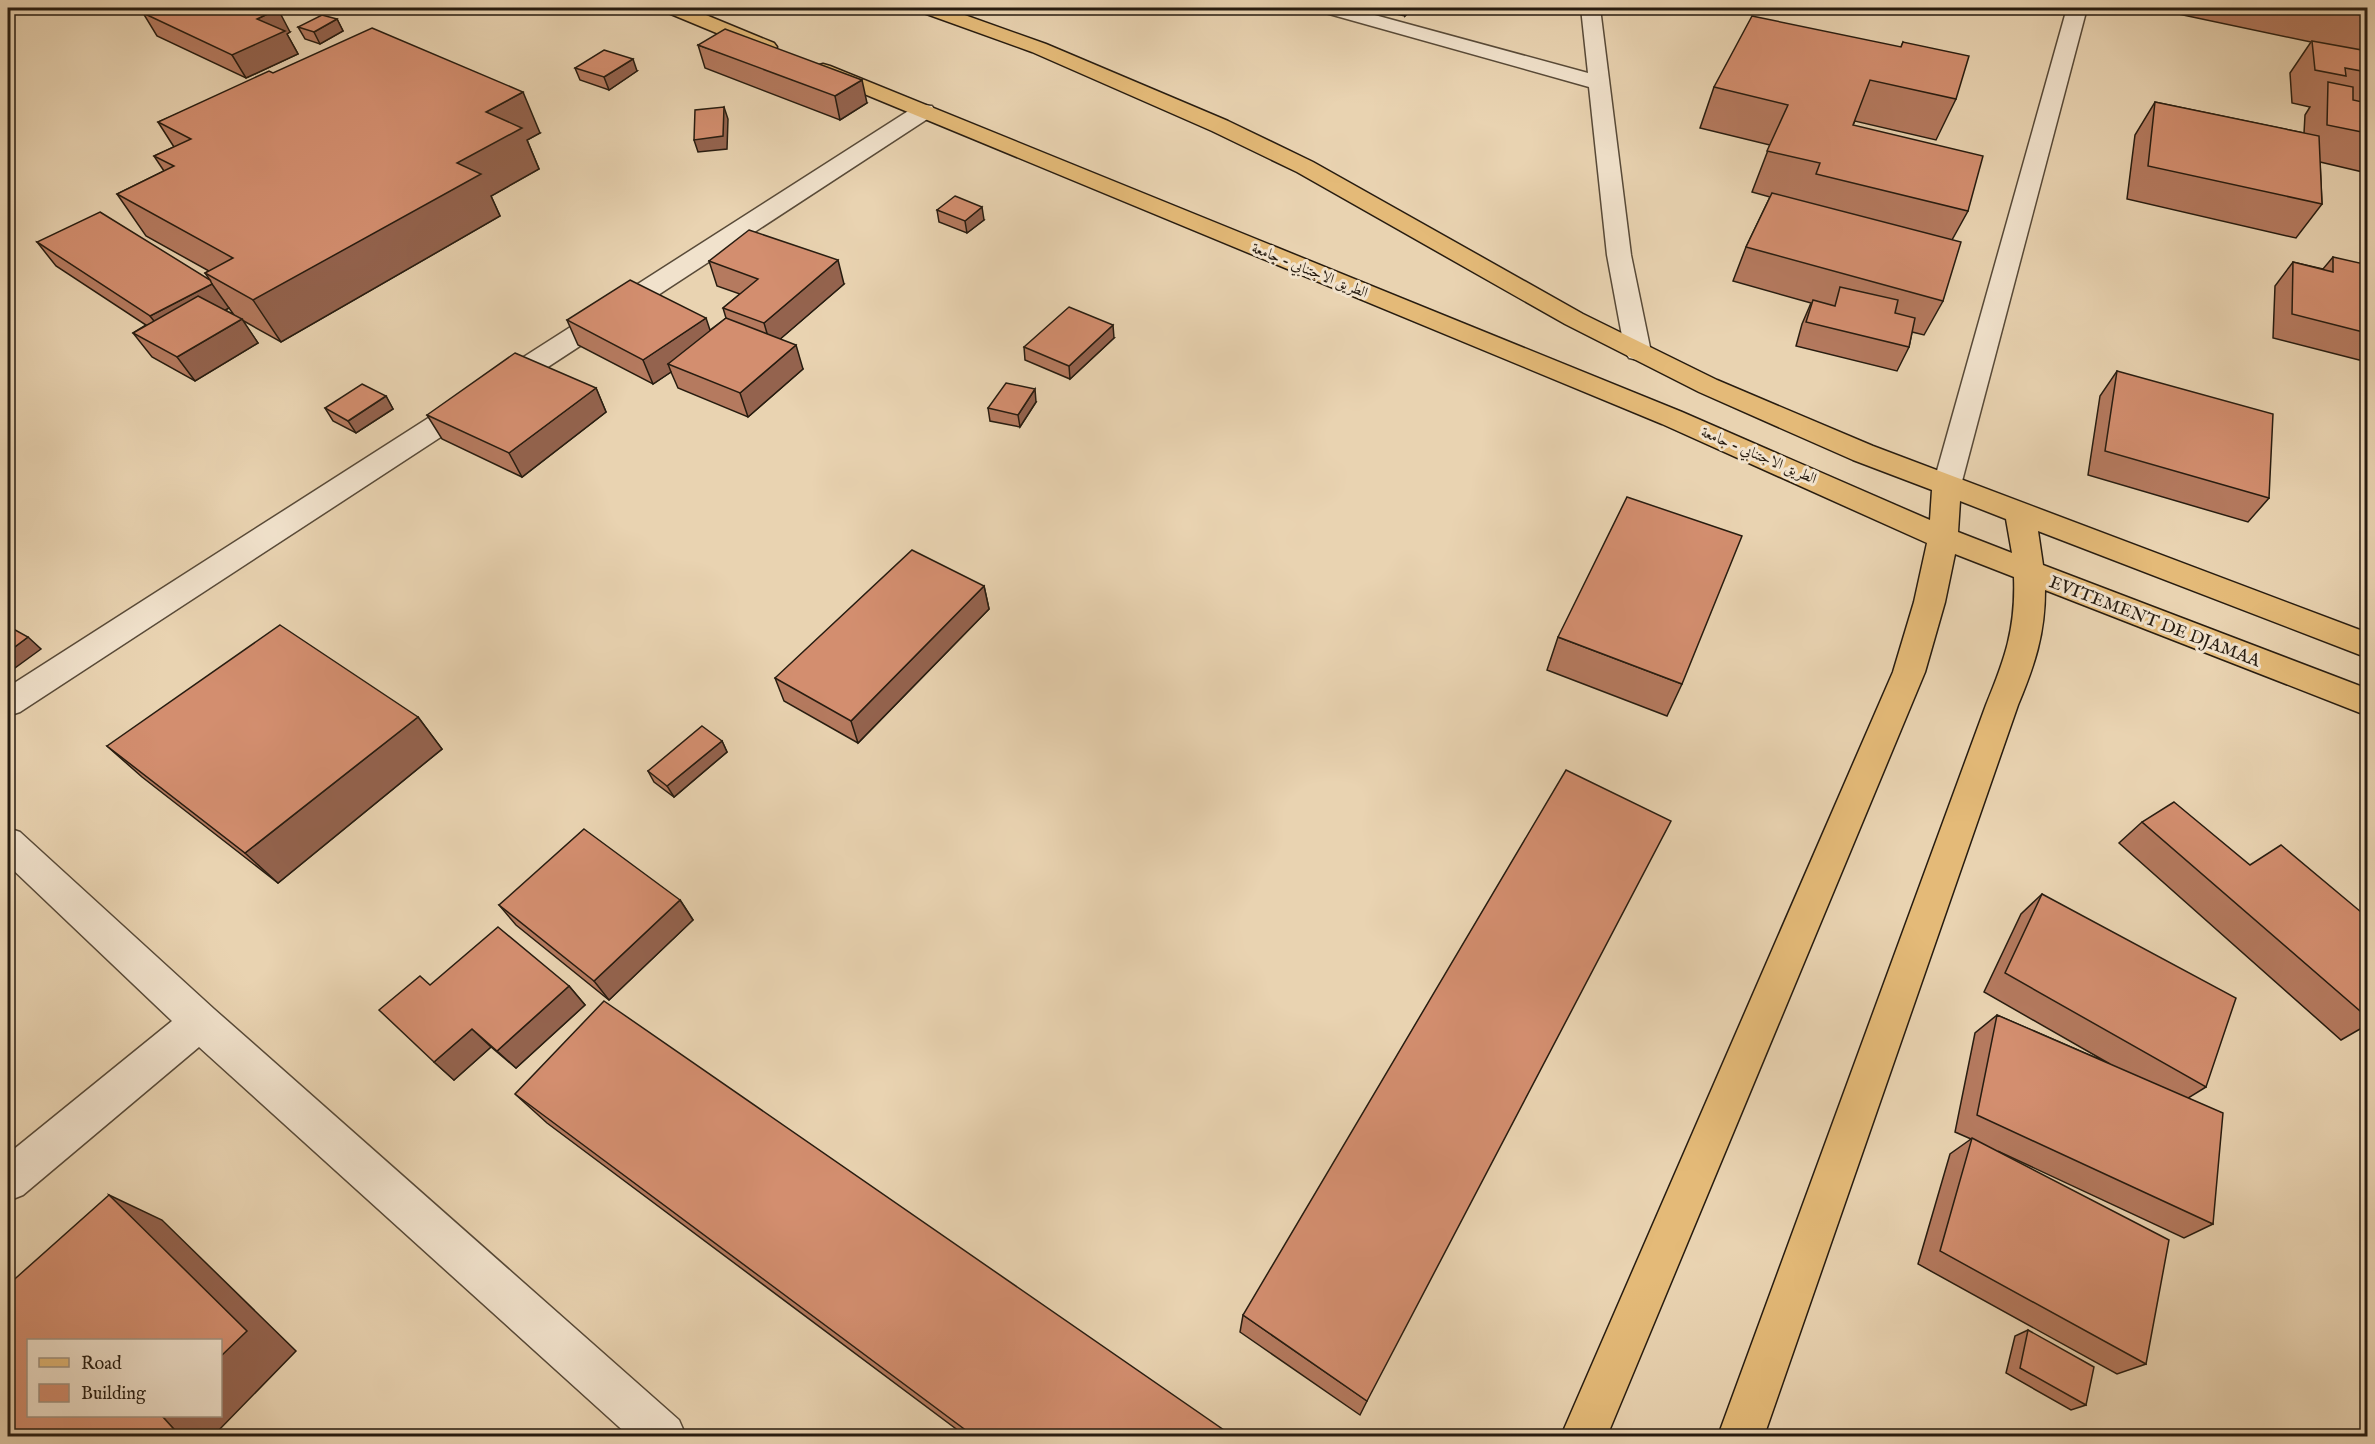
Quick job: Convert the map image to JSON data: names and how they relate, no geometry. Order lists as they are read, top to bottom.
{
  "streets": {
    "main road": ["الطريق الاجتنابي - جامعة", "EVITEMENT DE DJAMAA"]
  },
  "crossings": [
    ["الطريق الاجتنابي - جامعة", "EVITEMENT DE DJAMAA"]
  ],
  "legend": ["Road", "Building"]
}
